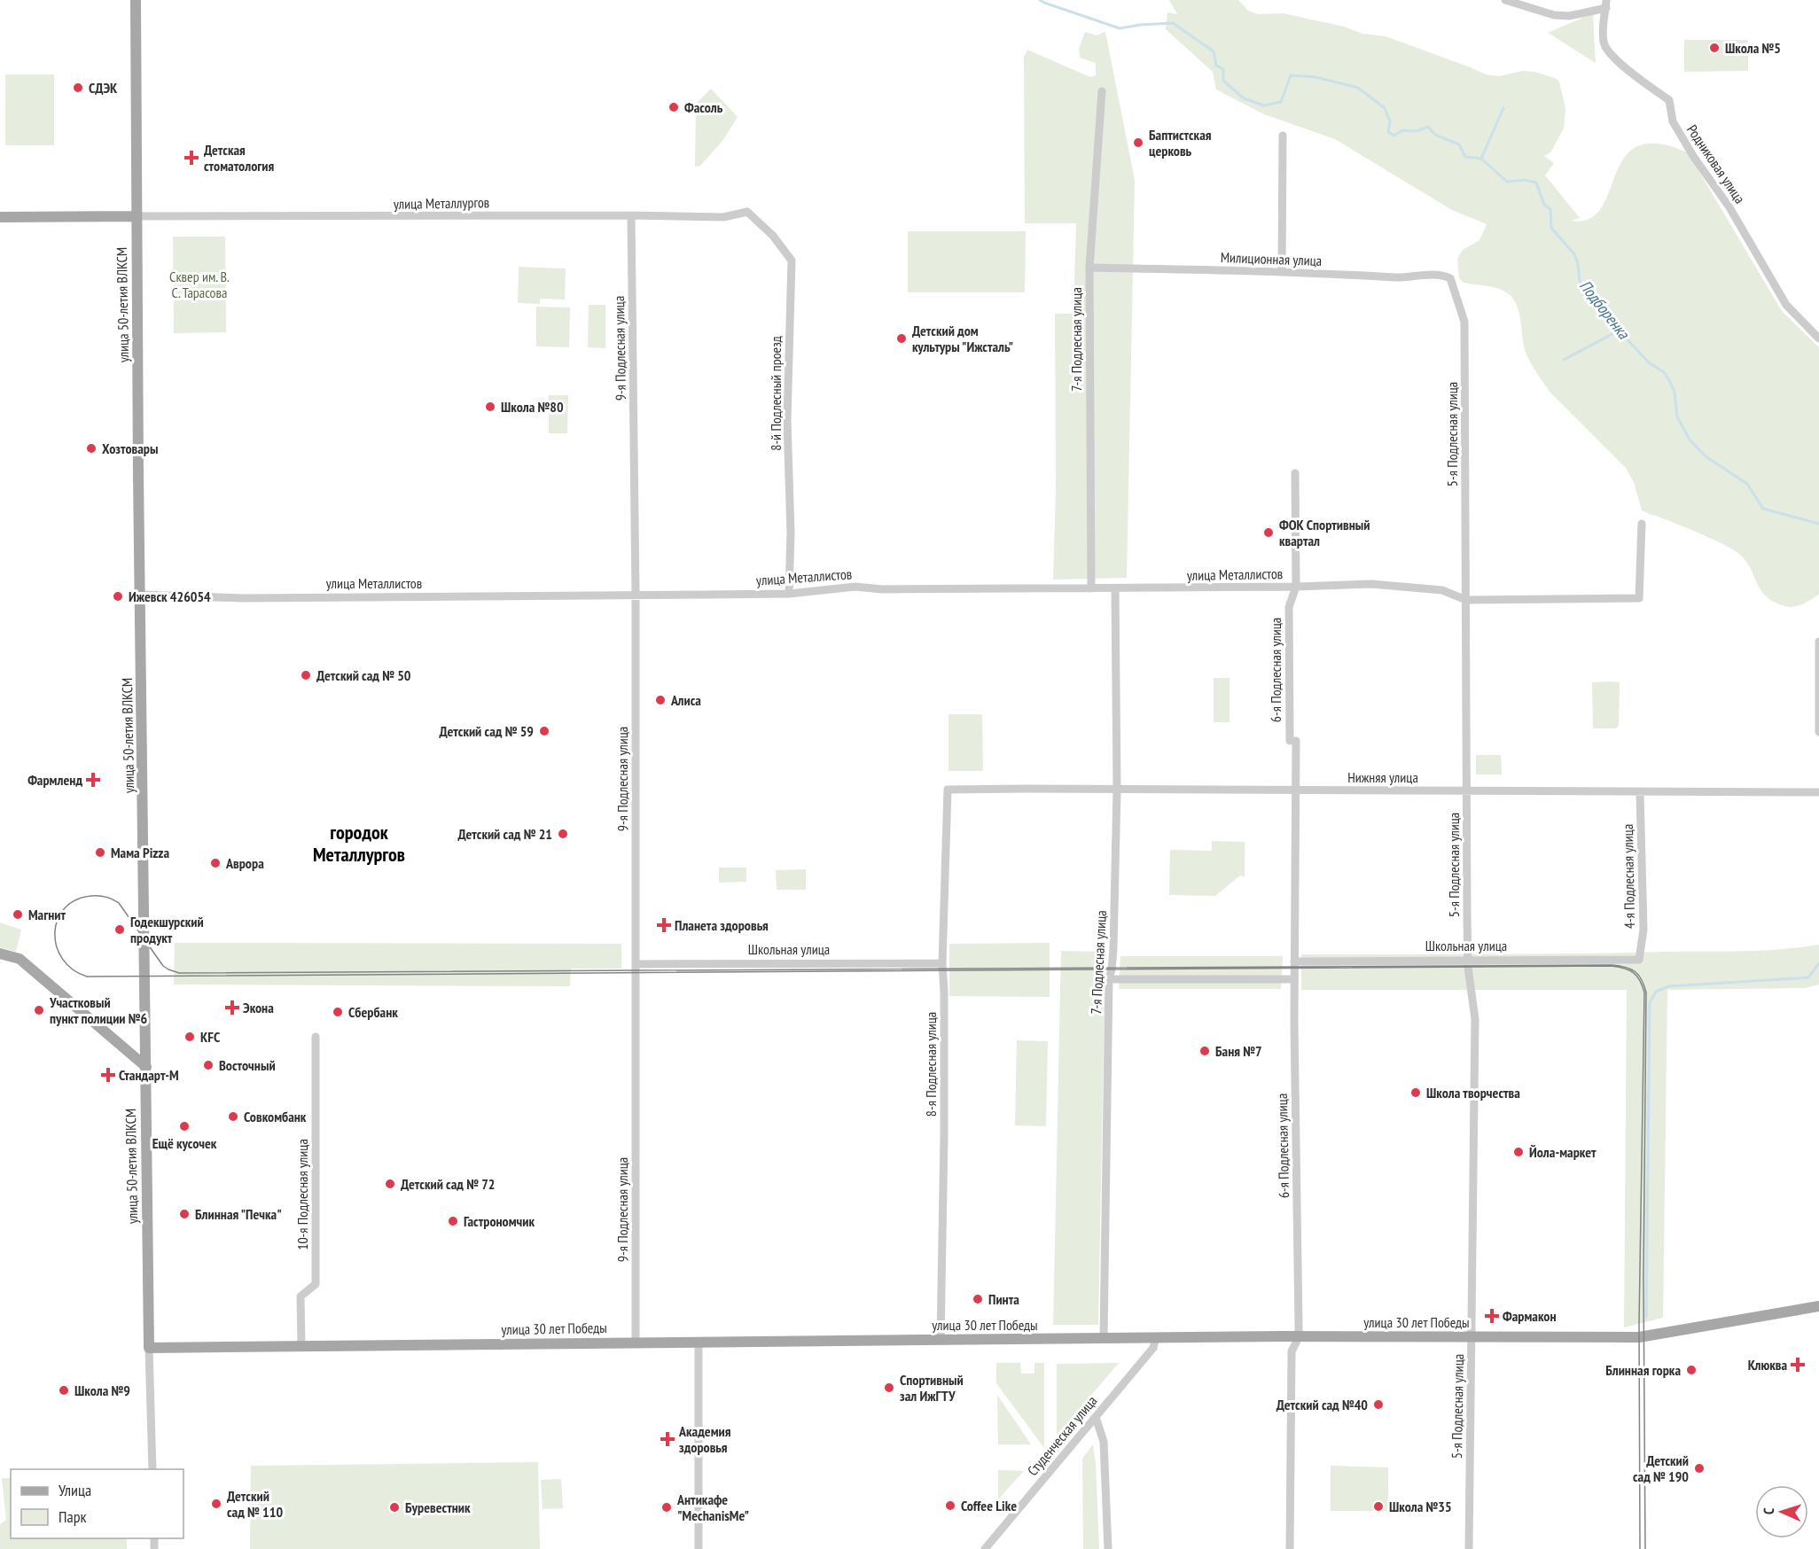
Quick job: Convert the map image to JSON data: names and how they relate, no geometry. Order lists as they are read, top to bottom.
{
  "streets": {
    "main road": ["улица 50-летия ВЛКСМ", "улица 30 лет Победы"],
    "street": [
      "Родниковая улица",
      "улица Металлургов",
      "Милиционная улица",
      "7-я Подлесная улица",
      "9-я Подлесная улица",
      "8-й Подлесный проезд",
      "5-я Подлесная улица",
      "улица Металлистов",
      "6-я Подлесная улица",
      "Нижняя улица",
      "4-я Подлесная улица",
      "Школьная улица",
      "8-я Подлесная улица",
      "10-я Подлесная улица",
      "Студенческая улица"
    ]
  },
  "crossings": [
    ["улица Металлургов", "улица 50-летия ВЛКСМ"],
    ["улица Металлургов", "9-я Подлесная улица"],
    ["улица Металлургов", "8-й Подлесный проезд"],
    ["Милиционная улица", "7-я Подлесная улица"],
    ["Милиционная улица", "5-я Подлесная улица"],
    ["улица 50-летия ВЛКСМ", "улица Металлистов"],
    ["улица 50-летия ВЛКСМ", "улица 30 лет Победы"],
    ["7-я Подлесная улица", "улица Металлистов"],
    ["7-я Подлесная улица", "Нижняя улица"],
    ["7-я Подлесная улица", "улица 30 лет Победы"],
    ["9-я Подлесная улица", "улица Металлистов"],
    ["9-я Подлесная улица", "Школьная улица"],
    ["9-я Подлесная улица", "улица 30 лет Победы"],
    ["8-й Подлесный проезд", "улица Металлистов"],
    ["5-я Подлесная улица", "улица Металлистов"],
    ["5-я Подлесная улица", "Нижняя улица"],
    ["5-я Подлесная улица", "Школьная улица"],
    ["5-я Подлесная улица", "улица 30 лет Победы"],
    ["улица Металлистов", "6-я Подлесная улица"],
    ["6-я Подлесная улица", "Нижняя улица"],
    ["6-я Подлесная улица", "Школьная улица"],
    ["6-я Подлесная улица", "улица 30 лет Победы"],
    ["Нижняя улица", "4-я Подлесная улица"],
    ["Нижняя улица", "8-я Подлесная улица"],
    ["4-я Подлесная улица", "Школьная улица"],
    ["Школьная улица", "8-я Подлесная улица"],
    ["8-я Подлесная улица", "улица 30 лет Победы"],
    ["10-я Подлесная улица", "улица 30 лет Победы"],
    ["улица 30 лет Победы", "Студенческая улица"]
  ],
  "districts": ["городок Металлургов"],
  "water": ["Подборенка"],
  "parks": ["Сквер им. В. С. Тарасова"],
  "places": {
    "other": [
      "Школа №5",
      "СДЭК",
      "Фасоль",
      "Баптистская церковь",
      "Детский дом культуры \"Ижсталь\"",
      "Школа №80",
      "Хозтовары",
      "ФОК Спортивный квартал",
      "Ижевск 426054",
      "Детский сад № 50",
      "Алиса",
      "Детский сад № 59",
      "Детский сад № 21",
      "Мама Pizza",
      "Аврора",
      "Магнит",
      "Годекшурский продукт",
      "Участковый пункт полиции №6",
      "Сбербанк",
      "KFC",
      "Баня №7",
      "Восточный",
      "Школа творчества",
      "Совкомбанк",
      "Ещё кусочек",
      "Йола-маркет",
      "Детский сад № 72",
      "Блинная \"Печка\"",
      "Гастрономчик",
      "Пинта",
      "Блинная горка",
      "Спортивный зал ИжГТУ",
      "Школа №9",
      "Детский сад №40",
      "Детский сад № 190",
      "Детский сад № 110",
      "Coffee Like",
      "Школа №35",
      "Буревестник",
      "Антикафе \"MechanisMe\""
    ],
    "health": [
      "Детская стоматология",
      "Фармленд",
      "Планета здоровья",
      "Экона",
      "Стандарт-М",
      "Фармакон",
      "Клюква",
      "Академия здоровья"
    ]
  },
  "legend": ["Улица", "Парк"],
  "north": "left"
}
